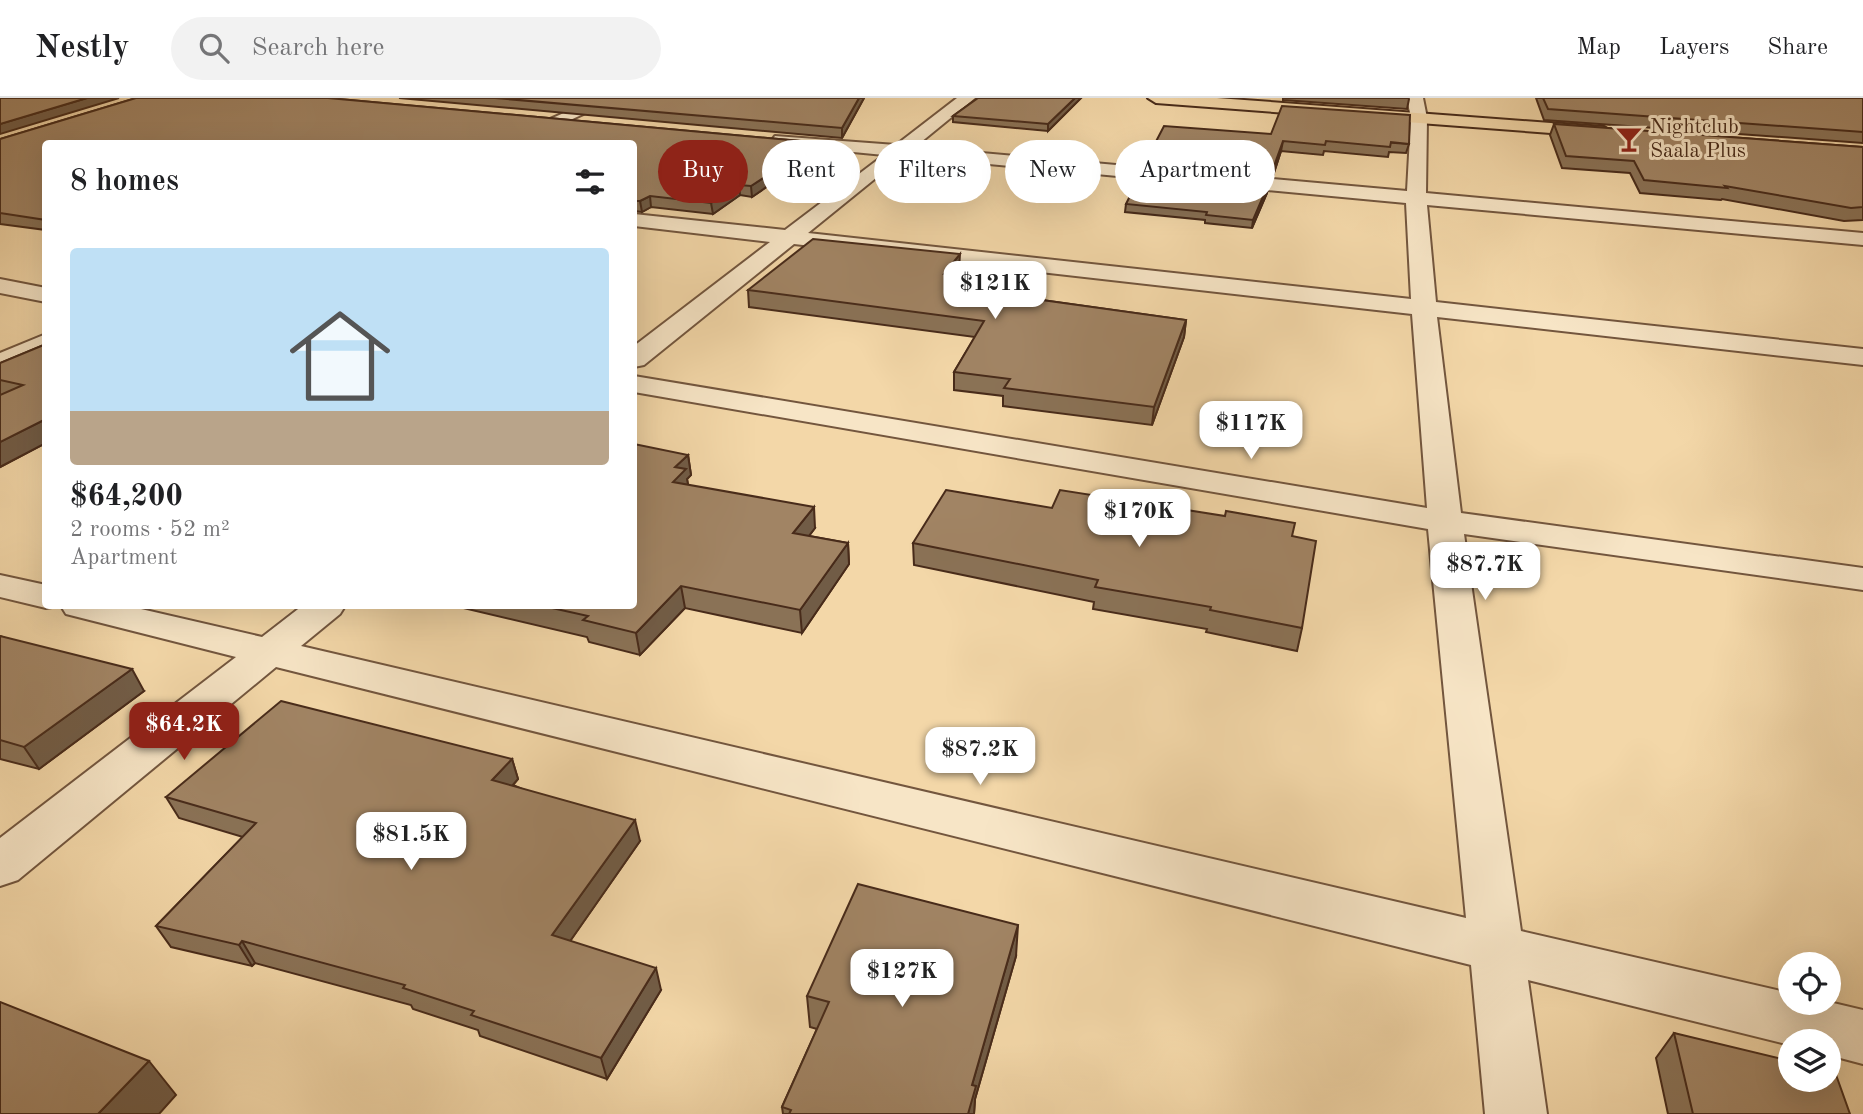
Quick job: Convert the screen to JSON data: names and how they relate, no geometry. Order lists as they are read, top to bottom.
{
  "places": {
    "bar": ["Nightclub Saala Plus"]
  },
  "page": {
    "header": "Nestly",
    "search": "Search here",
    "nav": ["Map", "Layers", "Share"],
    "chip": [
      "Buy",
      "Rent",
      "Filters",
      "New",
      "Apartment"
    ],
    "heading": "8 homes",
    "list": [
      {
        "name": "$64,200",
        "note": "2 rooms · 52 m² · Apartment"
      }
    ],
    "price": [
      "$121K",
      "$117K",
      "$170K",
      "$87.7K",
      "$64.2K",
      "$87.2K",
      "$81.5K",
      "$127K"
    ]
  }
}
